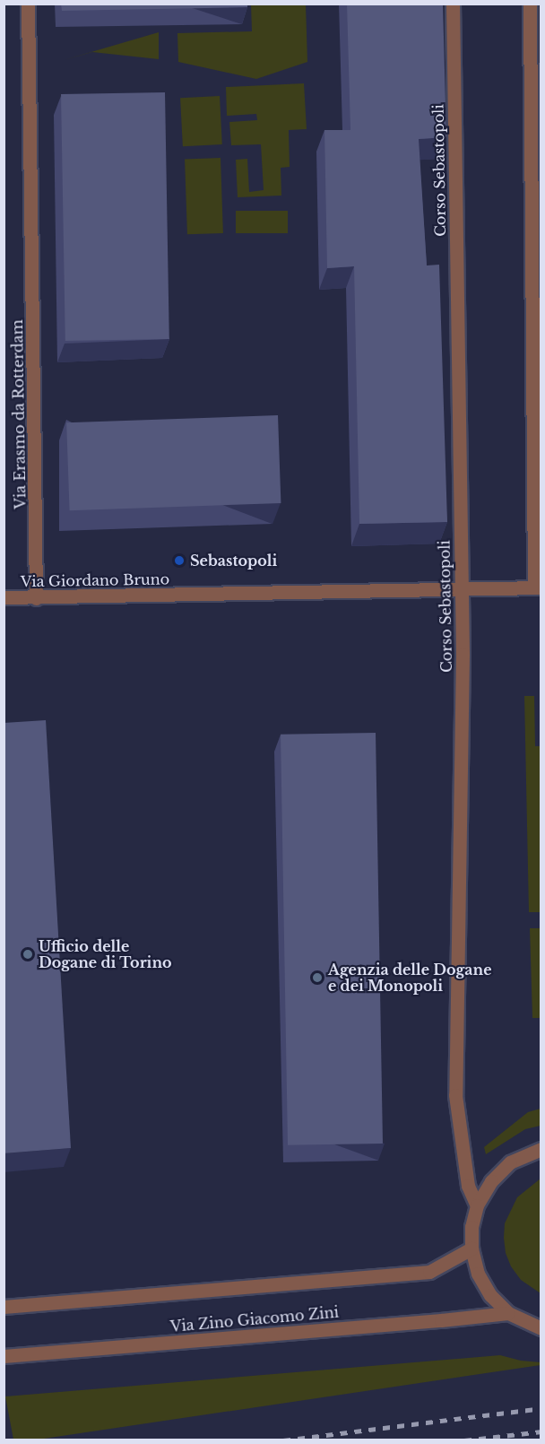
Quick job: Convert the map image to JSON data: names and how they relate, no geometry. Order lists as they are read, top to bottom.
{
  "streets": {
    "street": [
      "Corso Sebastopoli",
      "Via Erasmo da Rotterdam",
      "Via Giordano Bruno",
      "Via Zino Giacomo Zini"
    ]
  },
  "crossings": [
    ["Corso Sebastopoli", "Via Giordano Bruno"],
    ["Via Erasmo da Rotterdam", "Via Giordano Bruno"]
  ],
  "places": ["Sebastopoli", "Ufficio delle Dogane di Torino", "Agenzia delle Dogane e dei Monopoli"]
}
